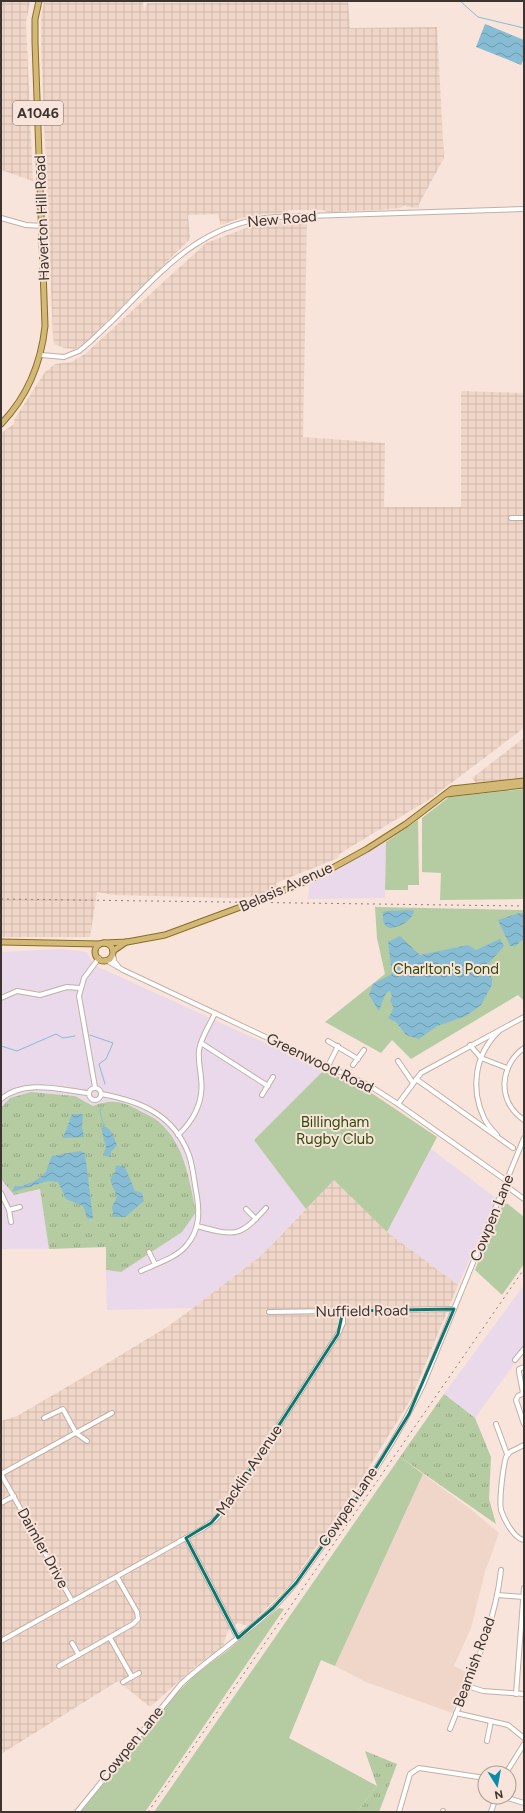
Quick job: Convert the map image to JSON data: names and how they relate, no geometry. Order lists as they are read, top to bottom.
{
  "streets": {
    "main road": ["A1046", "Haverton Hill Road", "Belasis Avenue"],
    "street": [
      "New Road",
      "Greenwood Road",
      "Cowpen Lane",
      "Nuffield Road",
      "Macklin Avenue",
      "Daimler Drive",
      "Beamish Road"
    ]
  },
  "crossings": [
    ["Haverton Hill Road", "New Road"],
    ["Belasis Avenue", "Greenwood Road"],
    ["Greenwood Road", "Cowpen Lane"],
    ["Cowpen Lane", "Nuffield Road"],
    ["Nuffield Road", "Macklin Avenue"],
    ["Macklin Avenue", "Daimler Drive"]
  ],
  "parks": ["Charlton's Pond", "Billingham Rugby Club"],
  "north": "bottom"
}
